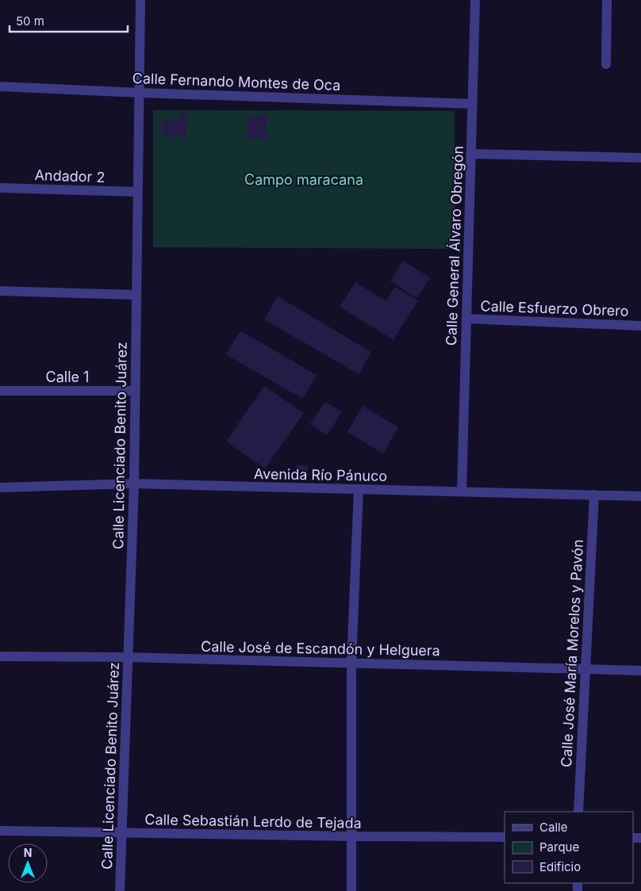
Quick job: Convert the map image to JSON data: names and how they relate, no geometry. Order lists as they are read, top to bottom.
{
  "streets": {
    "street": [
      "Calle Fernando Montes de Oca",
      "Andador 2",
      "Calle General Álvaro Obregón",
      "Calle Esfuerzo Obrero",
      "Calle 1",
      "Calle Licenciado Benito Juárez",
      "Avenida Río Pánuco",
      "Calle José de Escandón y Helguera",
      "Calle José María Morelos y Pavón",
      "Calle Sebastián Lerdo de Tejada"
    ]
  },
  "crossings": [
    ["Calle Fernando Montes de Oca", "Calle General Álvaro Obregón"],
    ["Calle Fernando Montes de Oca", "Calle Licenciado Benito Juárez"],
    ["Andador 2", "Calle Licenciado Benito Juárez"],
    ["Calle General Álvaro Obregón", "Calle Esfuerzo Obrero"],
    ["Calle General Álvaro Obregón", "Avenida Río Pánuco"],
    ["Calle 1", "Calle Licenciado Benito Juárez"],
    ["Calle Licenciado Benito Juárez", "Avenida Río Pánuco"],
    ["Calle Licenciado Benito Juárez", "Calle José de Escandón y Helguera"],
    ["Calle Licenciado Benito Juárez", "Calle Sebastián Lerdo de Tejada"],
    ["Avenida Río Pánuco", "Calle José María Morelos y Pavón"],
    ["Calle José de Escandón y Helguera", "Calle José María Morelos y Pavón"]
  ],
  "parks": ["Campo maracana"],
  "legend": ["Calle", "Parque", "Edificio"],
  "scale_bar": "50 m",
  "north": "top"
}
